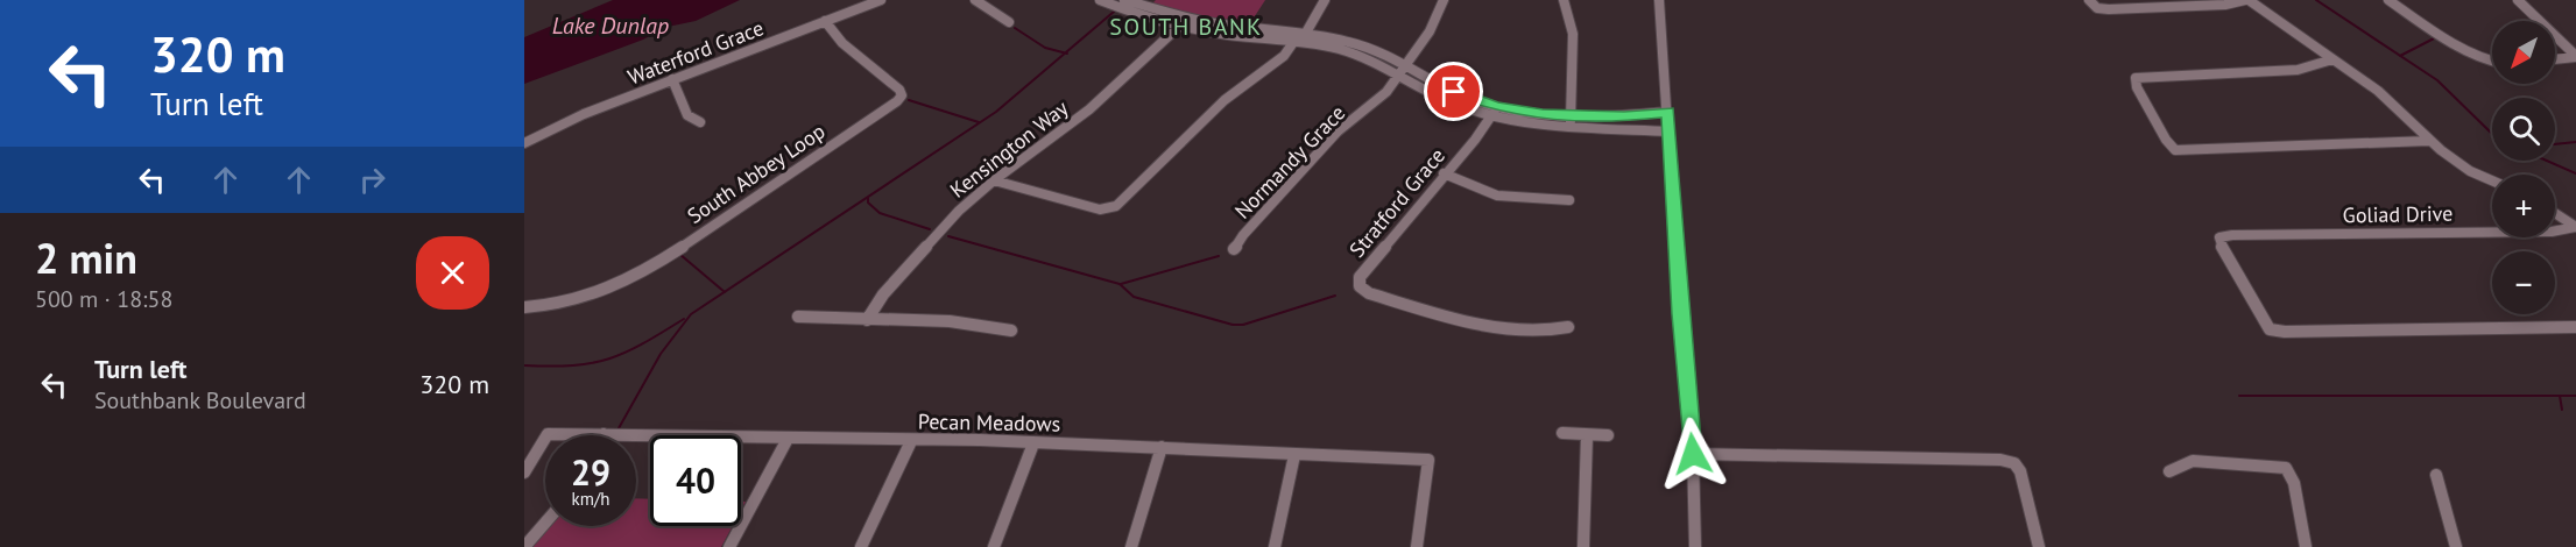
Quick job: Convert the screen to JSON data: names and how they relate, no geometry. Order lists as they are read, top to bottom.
{
  "streets": {
    "street": [
      "Waterford Grace",
      "Kensington Way",
      "Normandy Grace",
      "South Abbey Loop",
      "Stratford Grace",
      "Goliad Drive",
      "Pecan Meadows"
    ]
  },
  "crossings": [
    ["Waterford Grace", "South Abbey Loop"]
  ],
  "districts": ["SOUTH BANK"],
  "water": ["Lake Dunlap"],
  "north": "bottom left",
  "page": {
    "turn": ["320 m", "Turn left"],
    "map_buttons": ["+", "−"],
    "heading": ["2 min", "500 m · 18:58"],
    "list": [
      {
        "name": "Turn left",
        "note": "Southbank Boulevard",
        "value": "320 m"
      }
    ],
    "speed": "29 km/h",
    "limit": "40"
  }
}
